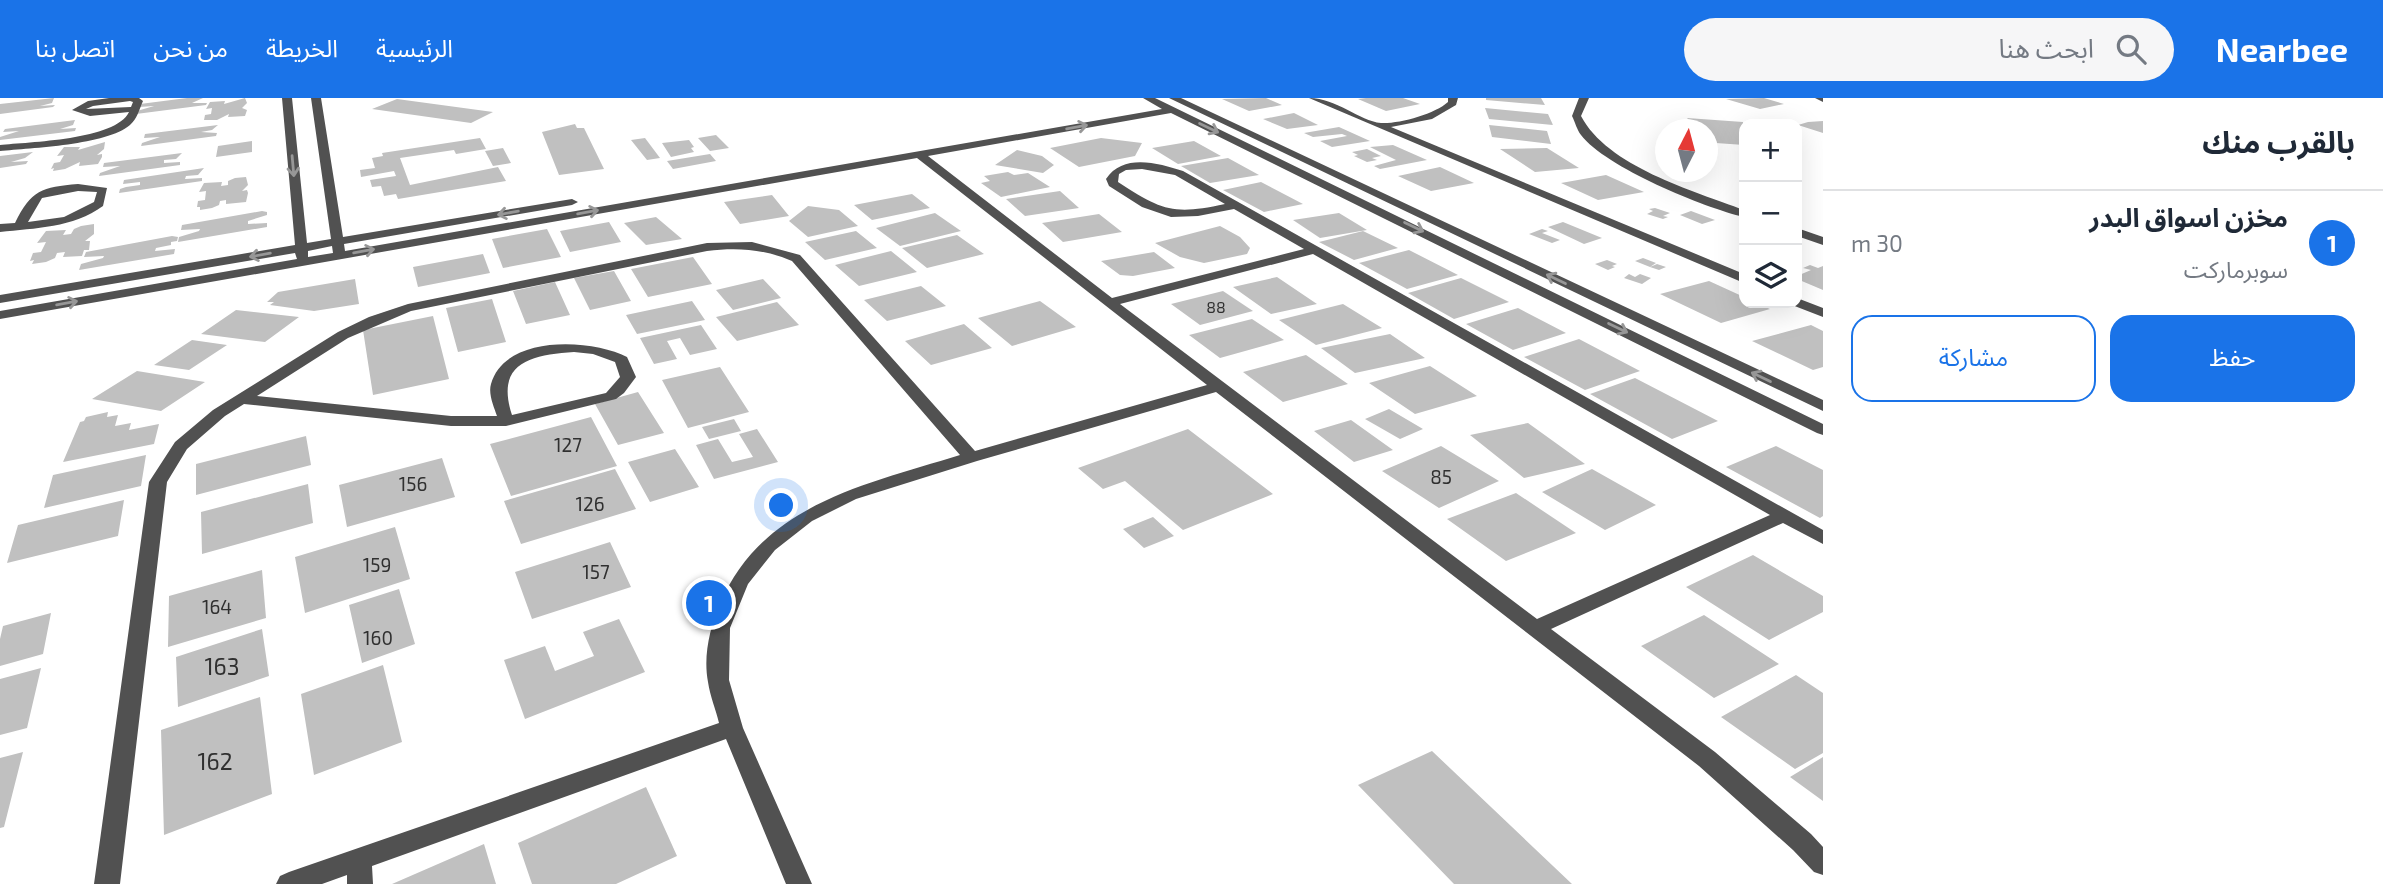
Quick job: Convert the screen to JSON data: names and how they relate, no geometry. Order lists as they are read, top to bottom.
{
  "house_numbers": [
    "88",
    "127",
    "85",
    "156",
    "126",
    "159",
    "157",
    "164",
    "160",
    "163",
    "162"
  ],
  "north": "top",
  "page": {
    "header": "Nearbee",
    "search": "ابحث هنا",
    "nav": [
      "الرئيسية",
      "الخريطة",
      "من نحن",
      "اتصل بنا"
    ],
    "heading": "بالقرب منك",
    "map_buttons": ["+", "−"],
    "list": [
      {
        "mark": "1",
        "name": "مخزن اسواق البدر",
        "note": "سوبرماركت",
        "value": "30 m"
      }
    ],
    "buttons": ["حفظ", "مشاركة"],
    "pins": "1"
  }
}
